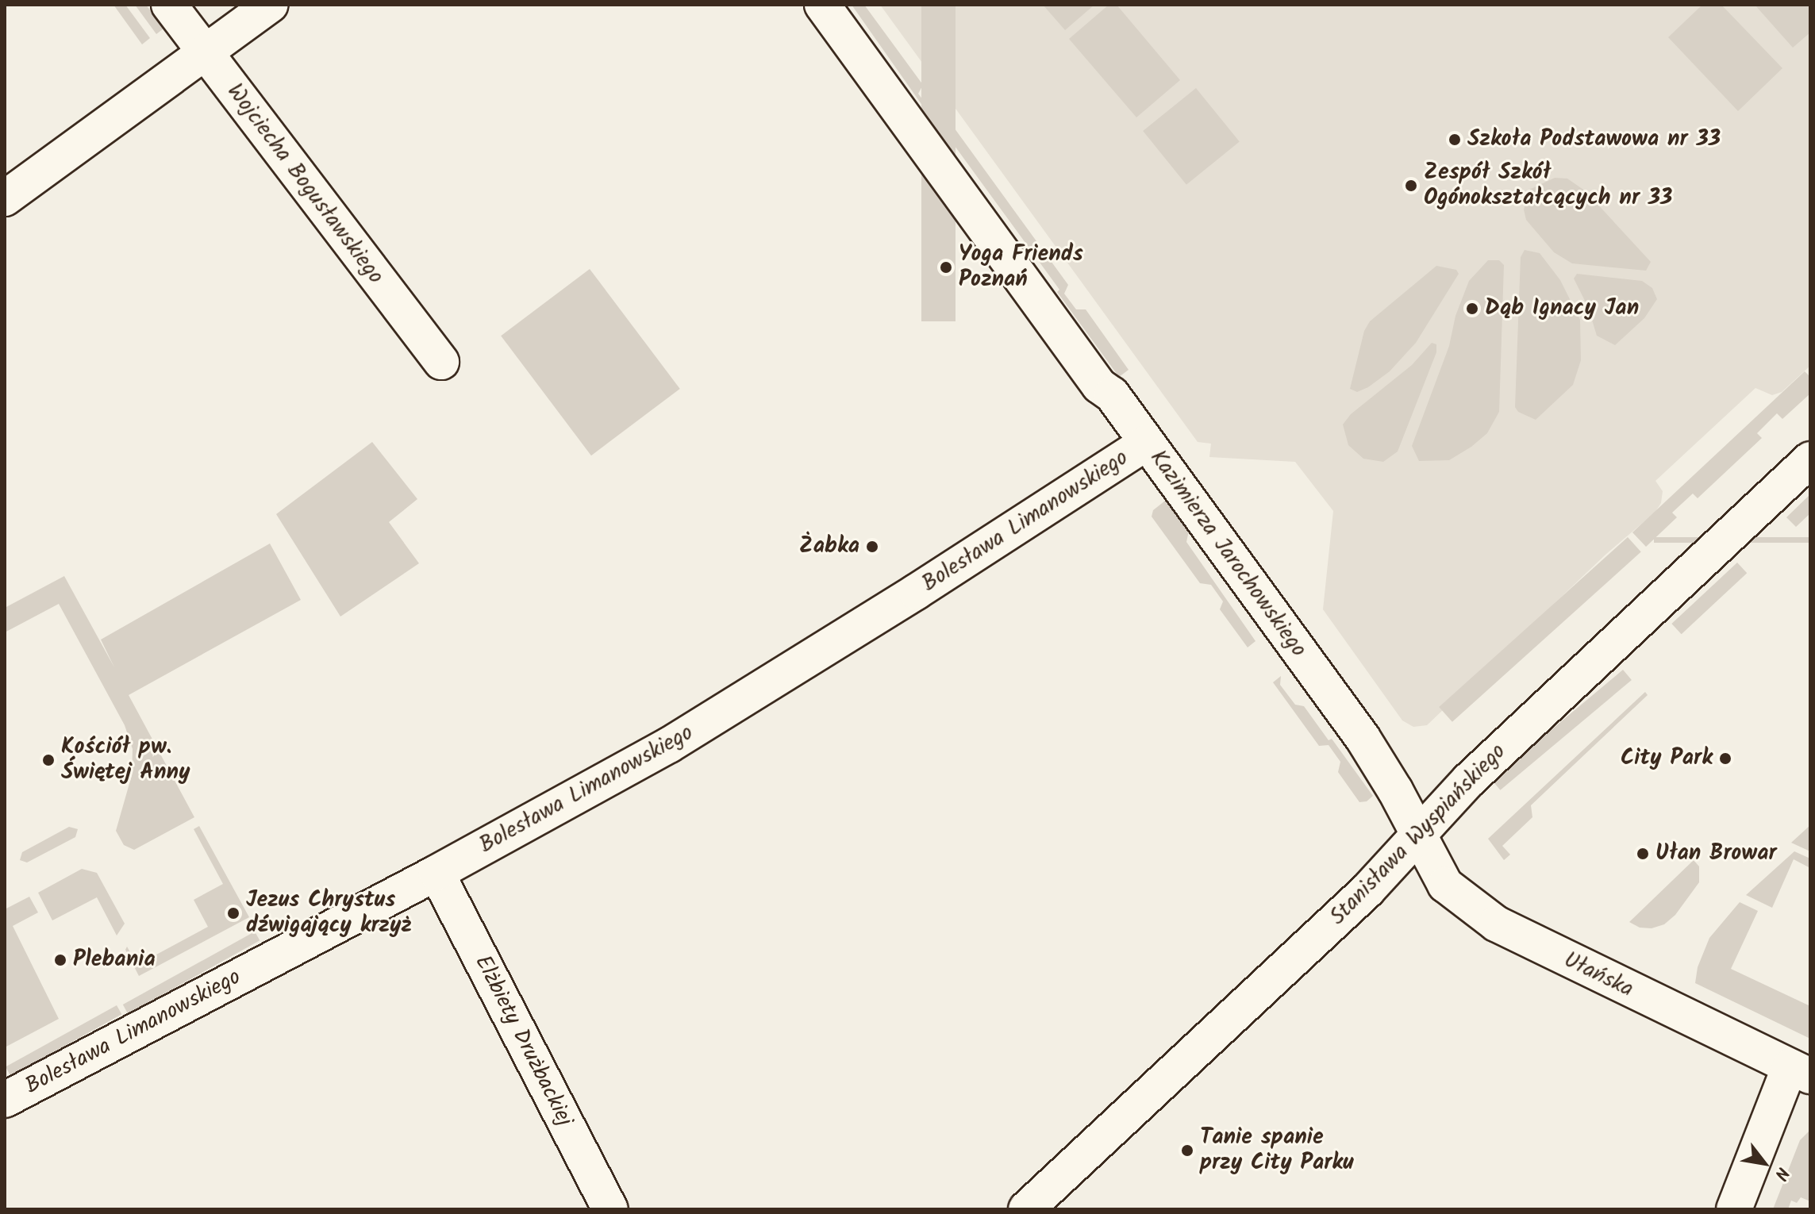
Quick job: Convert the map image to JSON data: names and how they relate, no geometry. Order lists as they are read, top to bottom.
{
  "streets": {
    "street": [
      "Wojciecha Bogusławskiego",
      "Bolesława Limanowskiego",
      "Kazimierza Jarochowskiego",
      "Stanisława Wyspiańskiego",
      "Ułańska",
      "Elżbiety Drużbackiej"
    ]
  },
  "crossings": [
    ["Bolesława Limanowskiego", "Kazimierza Jarochowskiego"],
    ["Bolesława Limanowskiego", "Elżbiety Drużbackiej"],
    ["Kazimierza Jarochowskiego", "Stanisława Wyspiańskiego"],
    ["Kazimierza Jarochowskiego", "Ułańska"],
    ["Stanisława Wyspiańskiego", "Ułańska"]
  ],
  "places": [
    "Szkoła Podstawowa nr 33",
    "Zespół Szkół Ogónokształcących nr 33",
    "Yoga Friends Poznań",
    "Dąb Ignacy Jan",
    "Żabka",
    "City Park",
    "Kościół pw. Świętej Anny",
    "Ułan Browar",
    "Jezus Chrystus dźwigający krzyż",
    "Plebania",
    "Tanie spanie przy City Parku"
  ],
  "north": "bottom right"
}
